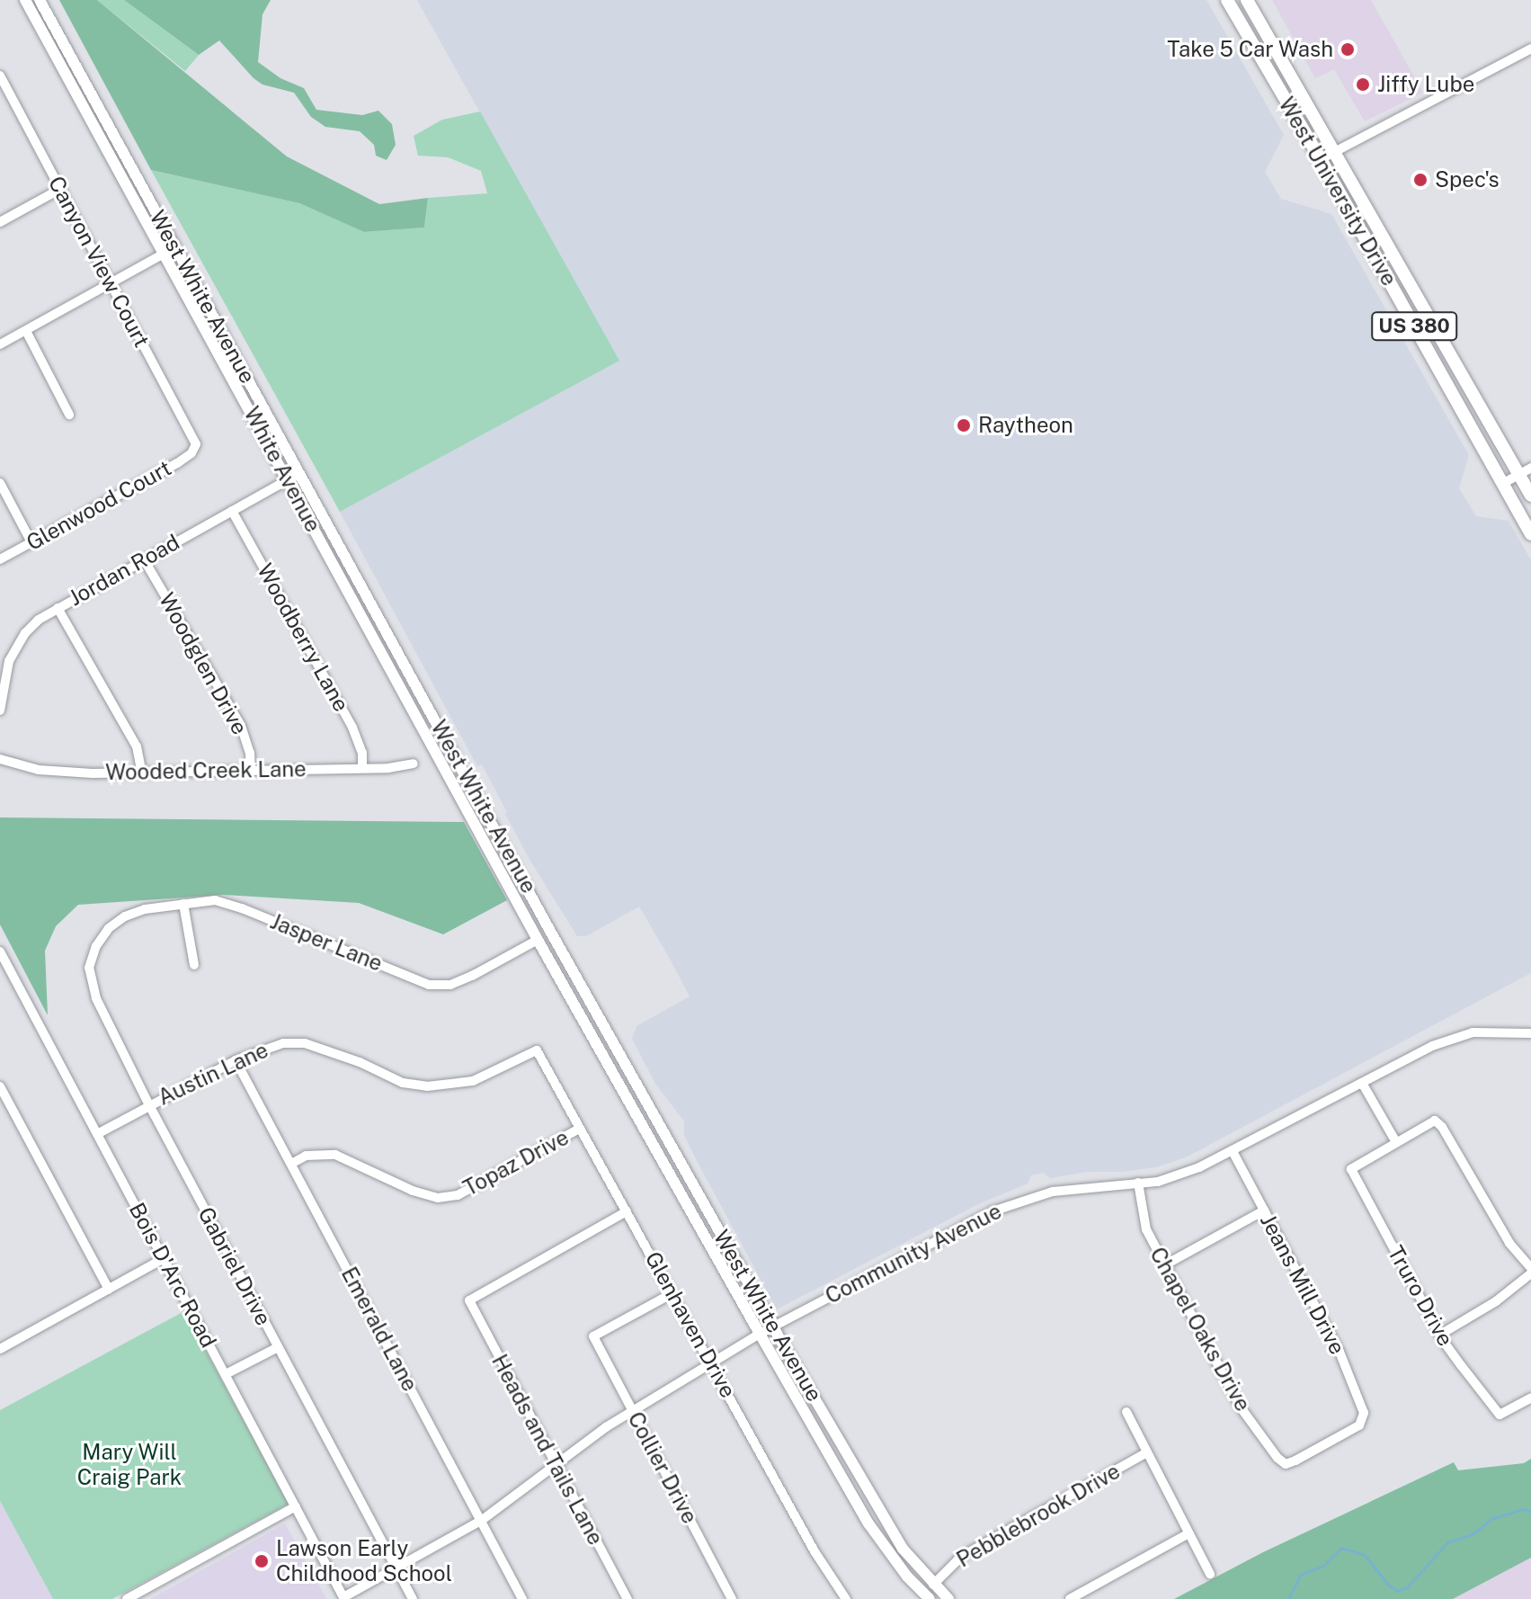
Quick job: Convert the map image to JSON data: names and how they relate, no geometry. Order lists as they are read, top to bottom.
{
  "streets": {
    "highway": ["West University Drive", "US 380"],
    "main road": ["West White Avenue", "White Avenue"],
    "street": [
      "Canyon View Court",
      "Glenwood Court",
      "Jordan Road",
      "Woodberry Lane",
      "Woodglen Drive",
      "Wooded Creek Lane",
      "Jasper Lane",
      "Austin Lane",
      "Topaz Drive",
      "Community Avenue",
      "Gabriel Drive",
      "Bois D'Arc Road",
      "Jeans Mill Drive",
      "Truro Drive",
      "Glenhaven Drive",
      "Emerald Lane",
      "Chapel Oaks Drive",
      "Heads and Tails Lane",
      "Collier Drive",
      "Pebblebrook Drive"
    ]
  },
  "crossings": [
    ["Canyon View Court", "Glenwood Court"],
    ["West White Avenue", "White Avenue"],
    ["West White Avenue", "Jordan Road"],
    ["West White Avenue", "Jasper Lane"],
    ["West White Avenue", "Community Avenue"],
    ["West White Avenue", "Pebblebrook Drive"],
    ["White Avenue", "Jordan Road"],
    ["White Avenue", "Jasper Lane"],
    ["Jordan Road", "Woodberry Lane"],
    ["Jordan Road", "Woodglen Drive"],
    ["Woodberry Lane", "Wooded Creek Lane"],
    ["Woodglen Drive", "Wooded Creek Lane"],
    ["Jasper Lane", "Gabriel Drive"],
    ["Austin Lane", "Gabriel Drive"],
    ["Austin Lane", "Bois D'Arc Road"],
    ["Austin Lane", "Glenhaven Drive"],
    ["Austin Lane", "Emerald Lane"],
    ["Topaz Drive", "Glenhaven Drive"],
    ["Topaz Drive", "Emerald Lane"],
    ["Community Avenue", "Gabriel Drive"],
    ["Community Avenue", "Bois D'Arc Road"],
    ["Community Avenue", "Jeans Mill Drive"],
    ["Community Avenue", "Glenhaven Drive"],
    ["Community Avenue", "Emerald Lane"],
    ["Community Avenue", "Chapel Oaks Drive"],
    ["Community Avenue", "Heads and Tails Lane"],
    ["Community Avenue", "Collier Drive"],
    ["Jeans Mill Drive", "Chapel Oaks Drive"],
    ["Glenhaven Drive", "Heads and Tails Lane"],
    ["Glenhaven Drive", "Collier Drive"]
  ],
  "parks": ["Mary Will Craig Park"],
  "places": [
    "Take 5 Car Wash",
    "Jiffy Lube",
    "Spec's",
    "Raytheon",
    "Lawson Early Childhood School"
  ]
}
